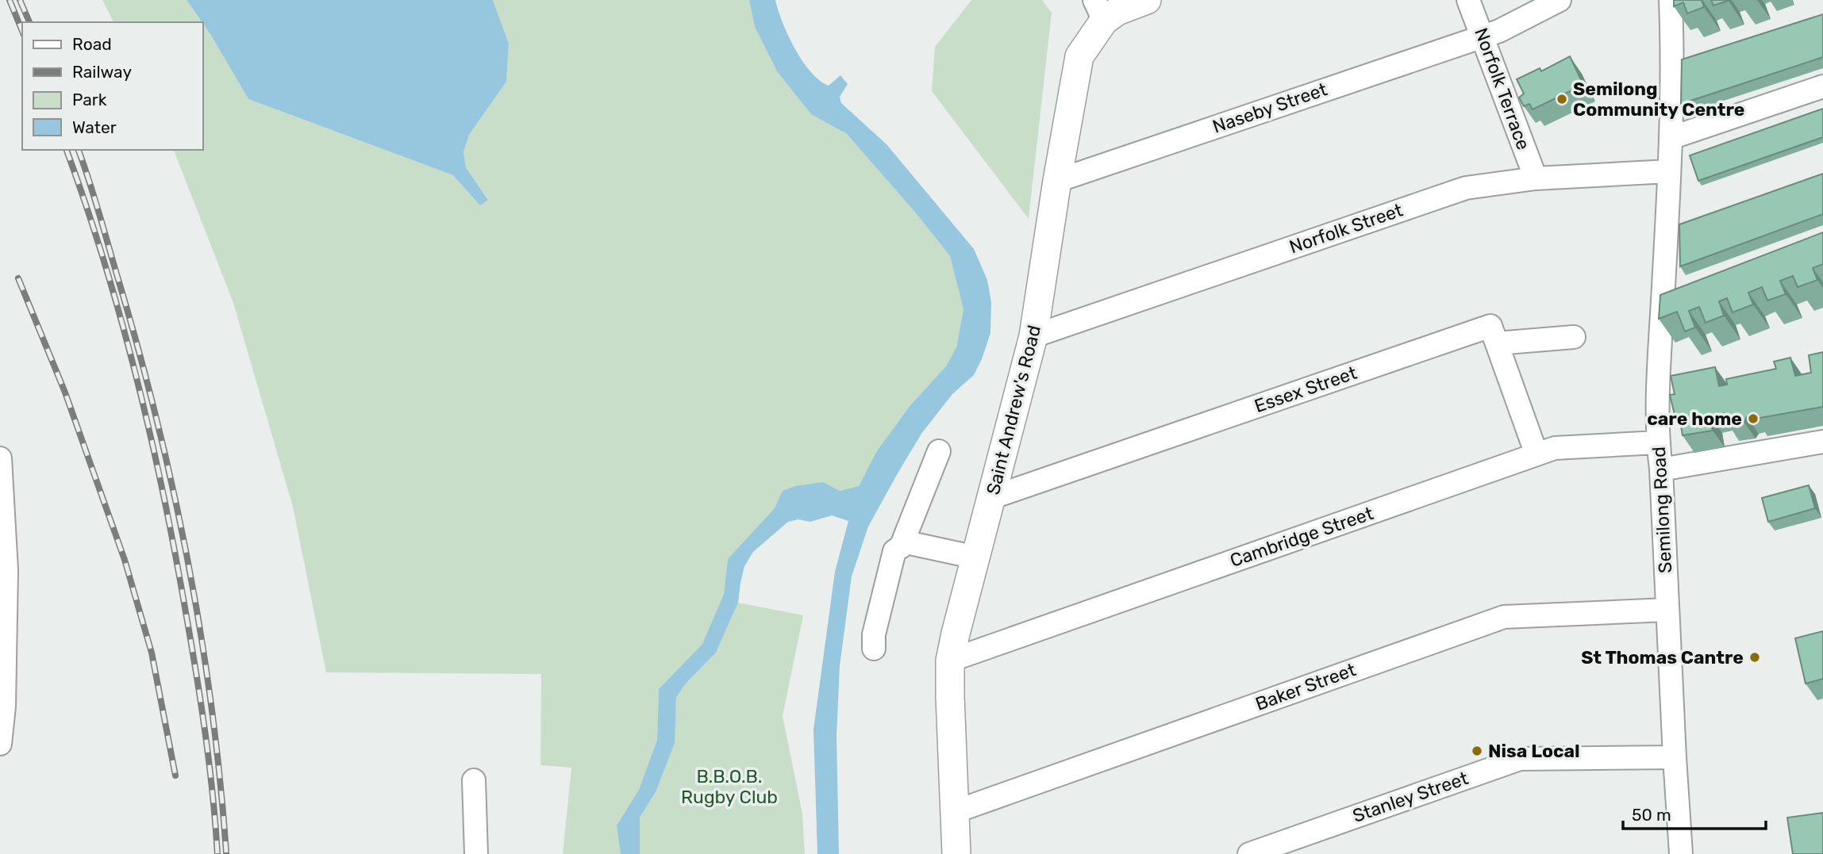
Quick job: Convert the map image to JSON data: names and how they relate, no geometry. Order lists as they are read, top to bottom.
{
  "streets": {
    "main road": ["Saint Andrew's Road"],
    "street": [
      "Norfolk Terrace",
      "Naseby Street",
      "Norfolk Street",
      "Essex Street",
      "Semilong Road",
      "Cambridge Street",
      "Baker Street",
      "Stanley Street"
    ]
  },
  "crossings": [
    ["Norfolk Terrace", "Naseby Street"],
    ["Norfolk Terrace", "Norfolk Street"],
    ["Naseby Street", "Saint Andrew's Road"],
    ["Norfolk Street", "Saint Andrew's Road"],
    ["Norfolk Street", "Semilong Road"],
    ["Essex Street", "Saint Andrew's Road"],
    ["Essex Street", "Cambridge Street"],
    ["Saint Andrew's Road", "Cambridge Street"],
    ["Saint Andrew's Road", "Baker Street"],
    ["Semilong Road", "Cambridge Street"],
    ["Semilong Road", "Baker Street"],
    ["Semilong Road", "Stanley Street"]
  ],
  "parks": ["B.B.O.B. Rugby Club"],
  "places": [
    "Semilong Community Centre",
    "care home",
    "St Thomas Cantre",
    "Nisa Local"
  ],
  "legend": [
    "Road",
    "Railway",
    "Park",
    "Water"
  ],
  "scale_bar": "50 m"
}
